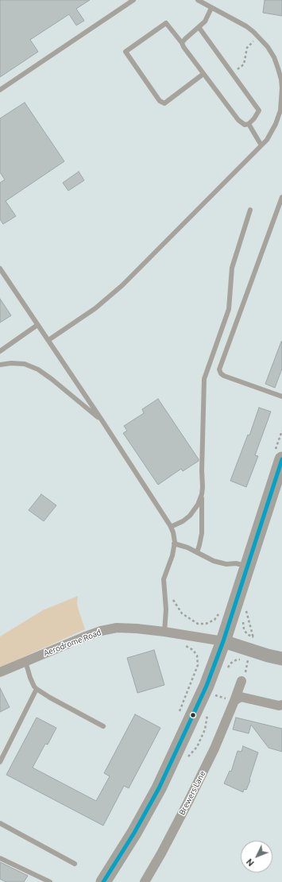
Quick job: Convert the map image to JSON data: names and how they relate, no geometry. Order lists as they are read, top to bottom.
{
  "streets": {
    "street": ["Aerodrome Road", "Brewers Lane"]
  },
  "north": "bottom left"
}
